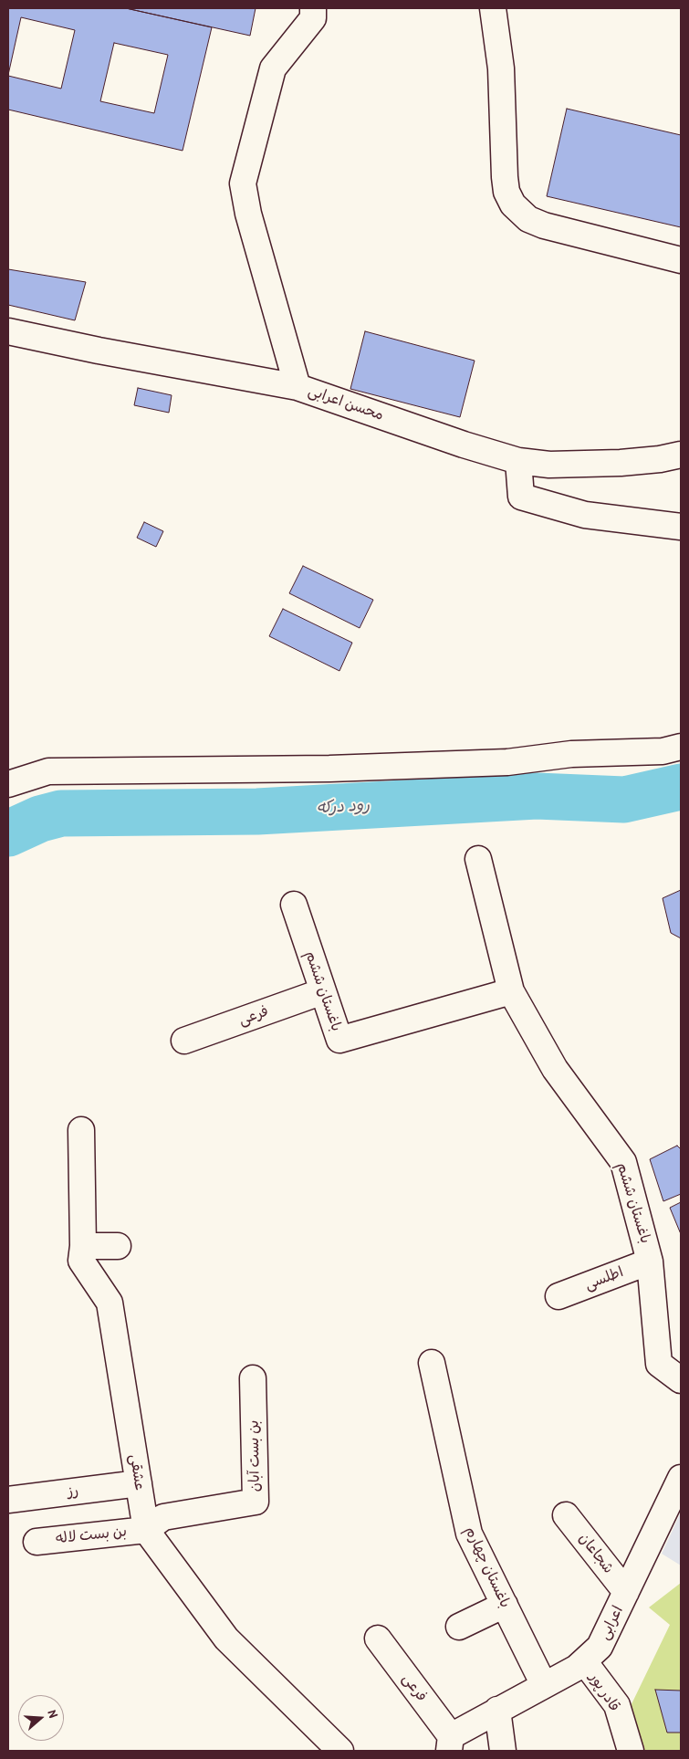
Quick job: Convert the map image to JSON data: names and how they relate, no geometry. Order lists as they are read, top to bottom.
{
  "streets": {
    "street": [
      "محسن اعرابی",
      "باغستان ششم",
      "فرعی",
      "اطلسی",
      "بن بست آبان",
      "عشقی",
      "رز",
      "بن بست لاله",
      "شجاعان",
      "باغستان چهارم",
      "اعرابی",
      "قادر پور"
    ]
  },
  "crossings": [
    ["باغستان ششم", "فرعی"],
    ["باغستان ششم", "اطلسی"],
    ["فرعی", "اعرابی"],
    ["بن بست آبان", "عشقی"],
    ["بن بست آبان", "بن بست لاله"],
    ["عشقی", "رز"],
    ["عشقی", "بن بست لاله"],
    ["شجاعان", "اعرابی"],
    ["باغستان چهارم", "اعرابی"],
    ["اعرابی", "قادر پور"]
  ],
  "water": ["رود درکه"],
  "north": "right"
}
